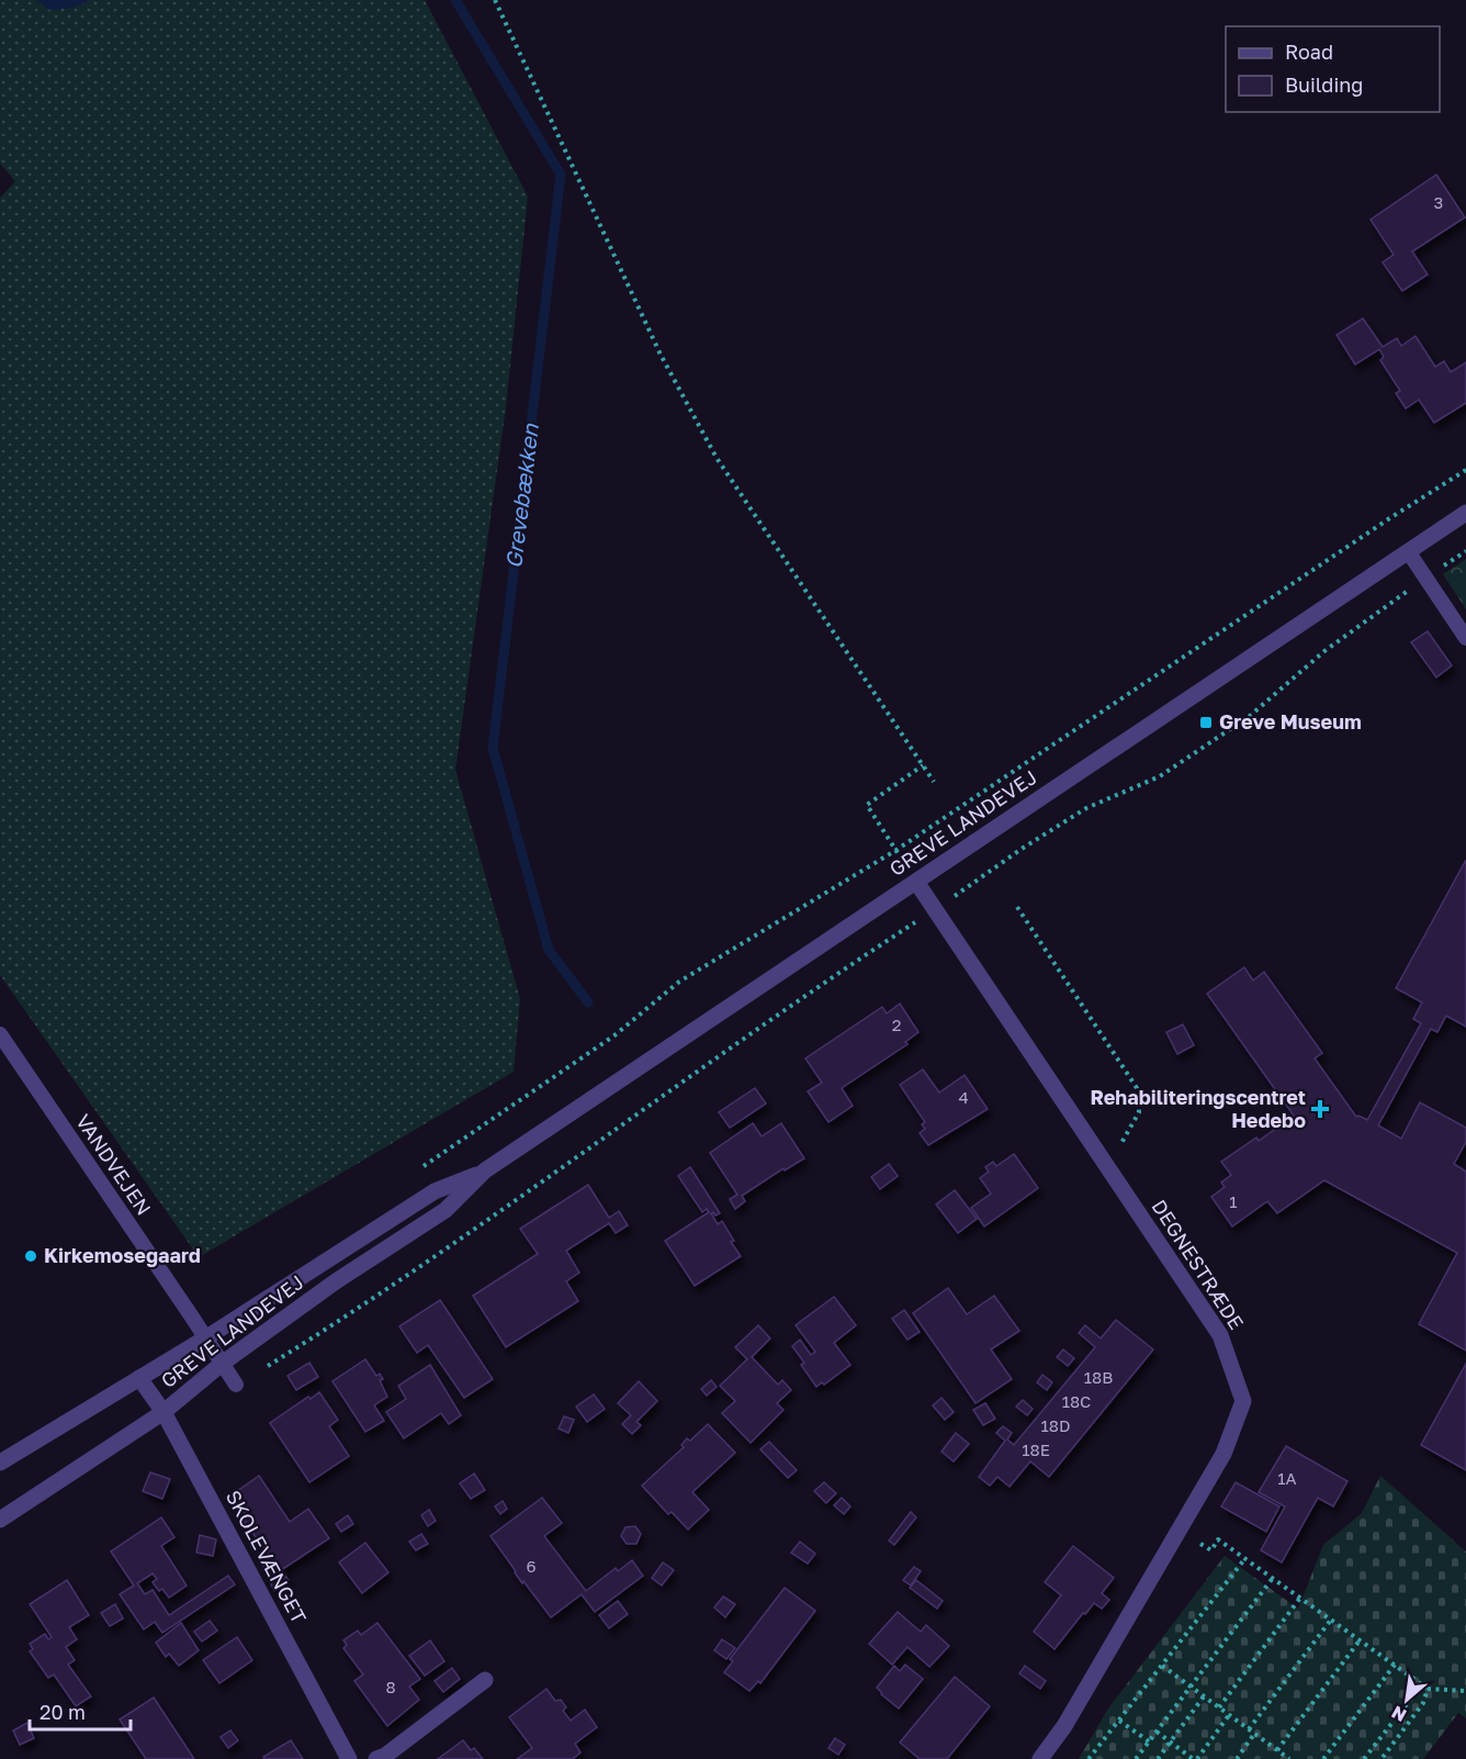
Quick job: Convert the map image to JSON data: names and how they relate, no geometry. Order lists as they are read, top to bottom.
{
  "streets": {
    "street": ["GREVE LANDEVEJ", "DEGNESTRÆDE", "SKOLEVÆNGET"],
    "lane": ["VANDVEJEN"]
  },
  "crossings": [
    ["GREVE LANDEVEJ", "VANDVEJEN"],
    ["GREVE LANDEVEJ", "DEGNESTRÆDE"],
    ["GREVE LANDEVEJ", "SKOLEVÆNGET"]
  ],
  "water": ["Grevebækken"],
  "places": {
    "transit": ["Greve Museum"],
    "health": ["Rehabiliteringscentret Hedebo"],
    "other": ["Kirkemosegaard"]
  },
  "house_numbers": [
    "3",
    "2",
    "4",
    "1",
    "18B",
    "18C",
    "18D",
    "18E",
    "1A",
    "6",
    "8"
  ],
  "legend": ["Road", "Building"],
  "scale_bar": "20 m",
  "north": "bottom left"
}
